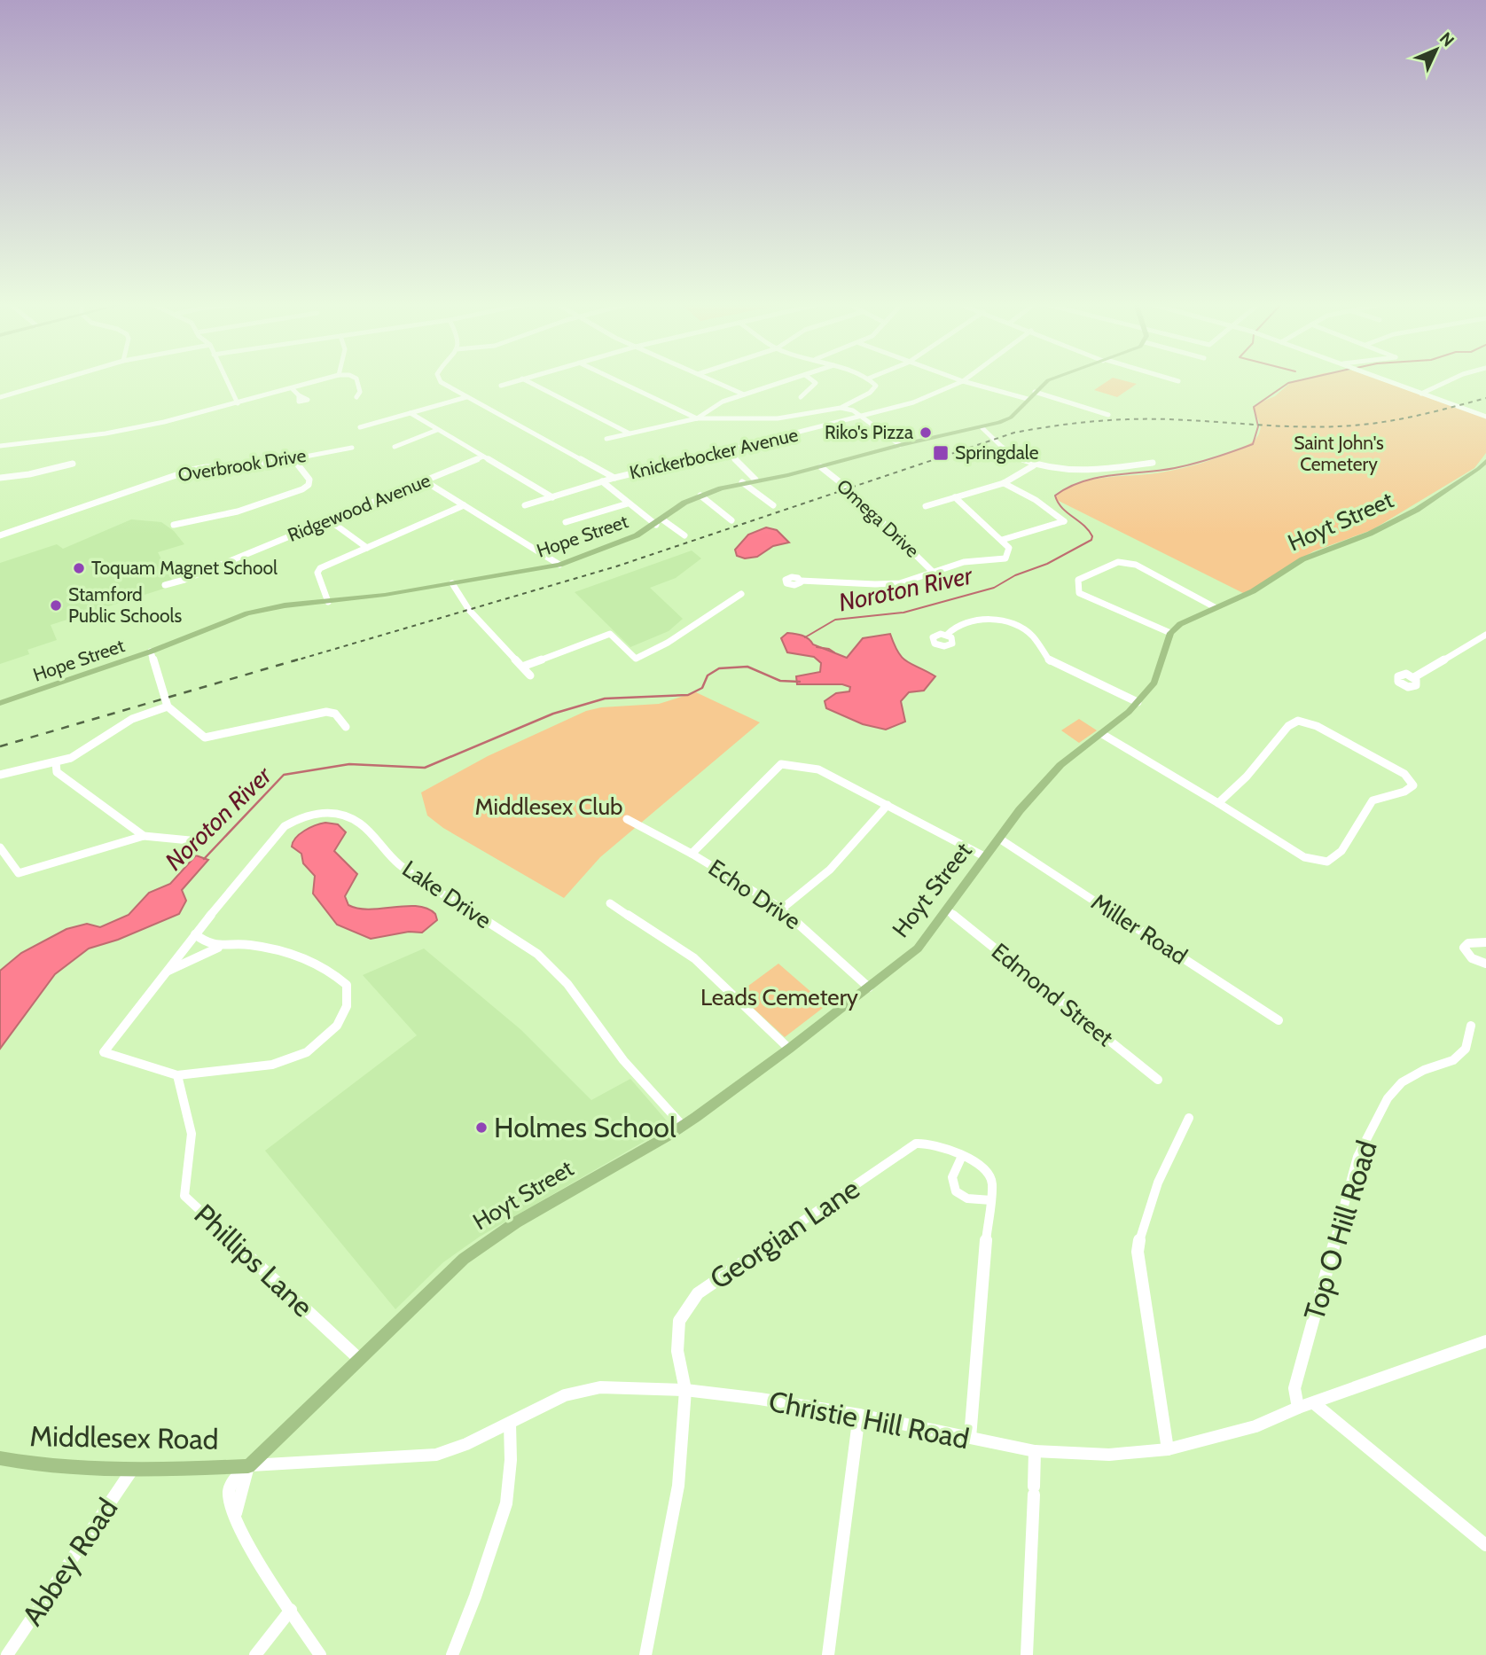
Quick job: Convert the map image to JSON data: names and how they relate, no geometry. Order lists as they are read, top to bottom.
{
  "streets": {
    "main road": ["Hoyt Street", "Hope Street", "Middlesex Road"],
    "street": [
      "Knickerbocker Avenue",
      "Overbrook Drive",
      "Ridgewood Avenue",
      "Omega Drive",
      "Lake Drive",
      "Echo Drive",
      "Miller Road",
      "Edmond Street",
      "Top O Hill Road",
      "Georgian Lane",
      "Phillips Lane",
      "Christie Hill Road",
      "Abbey Road"
    ]
  },
  "crossings": [
    ["Omega Drive", "Hope Street"],
    ["Hoyt Street", "Lake Drive"],
    ["Hoyt Street", "Echo Drive"],
    ["Hoyt Street", "Miller Road"],
    ["Hoyt Street", "Edmond Street"],
    ["Hoyt Street", "Phillips Lane"],
    ["Hoyt Street", "Christie Hill Road"],
    ["Hoyt Street", "Middlesex Road"],
    ["Top O Hill Road", "Christie Hill Road"],
    ["Georgian Lane", "Christie Hill Road"],
    ["Christie Hill Road", "Middlesex Road"],
    ["Middlesex Road", "Abbey Road"]
  ],
  "water": ["Noroton River"],
  "parks": ["Saint John's Cemetery", "Middlesex Club", "Leads Cemetery"],
  "places": {
    "other": [
      "Riko's Pizza",
      "Toquam Magnet School",
      "Stamford Public Schools",
      "Holmes School"
    ],
    "transit": ["Springdale"]
  },
  "north": "top right"
}
